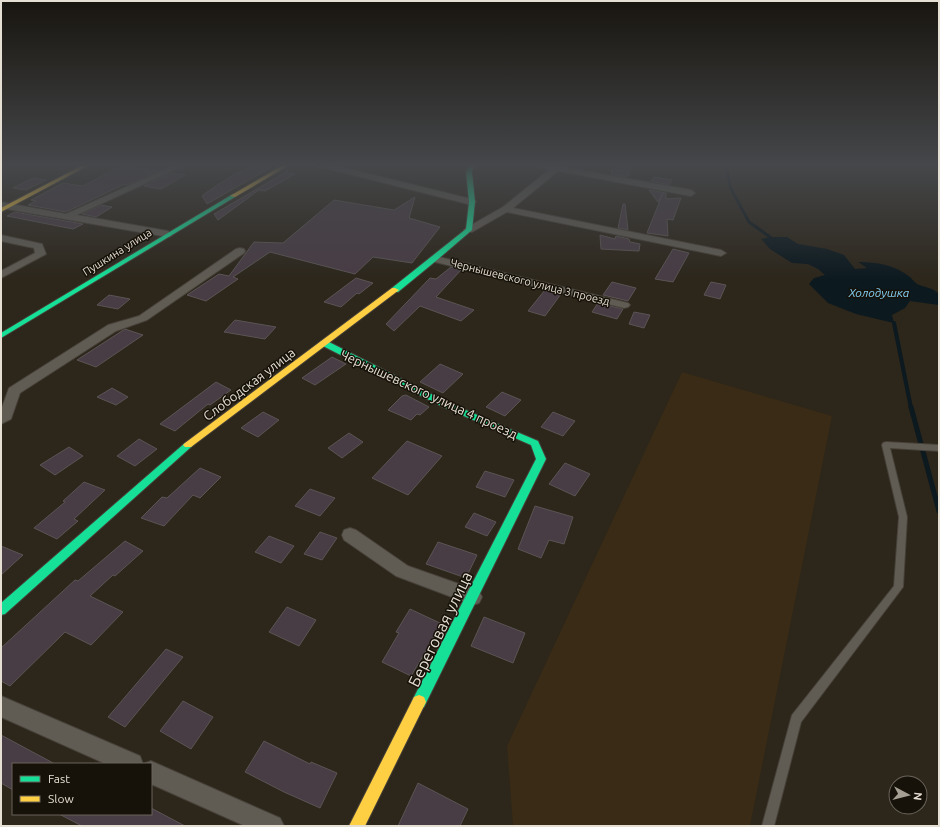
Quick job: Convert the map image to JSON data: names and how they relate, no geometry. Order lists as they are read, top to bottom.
{
  "streets": {
    "street": [
      "Пушкина улица",
      "Чернышевского улица 3 проезд",
      "Слободская улица",
      "Чернышевского улица 4 проезд",
      "Береговая улица"
    ]
  },
  "crossings": [
    ["Чернышевского улица 3 проезд", "Слободская улица"],
    ["Слободская улица", "Чернышевского улица 4 проезд"],
    ["Чернышевского улица 4 проезд", "Береговая улица"]
  ],
  "water": ["Холодушка"],
  "legend": ["Fast", "Slow"],
  "north": "right"
}
